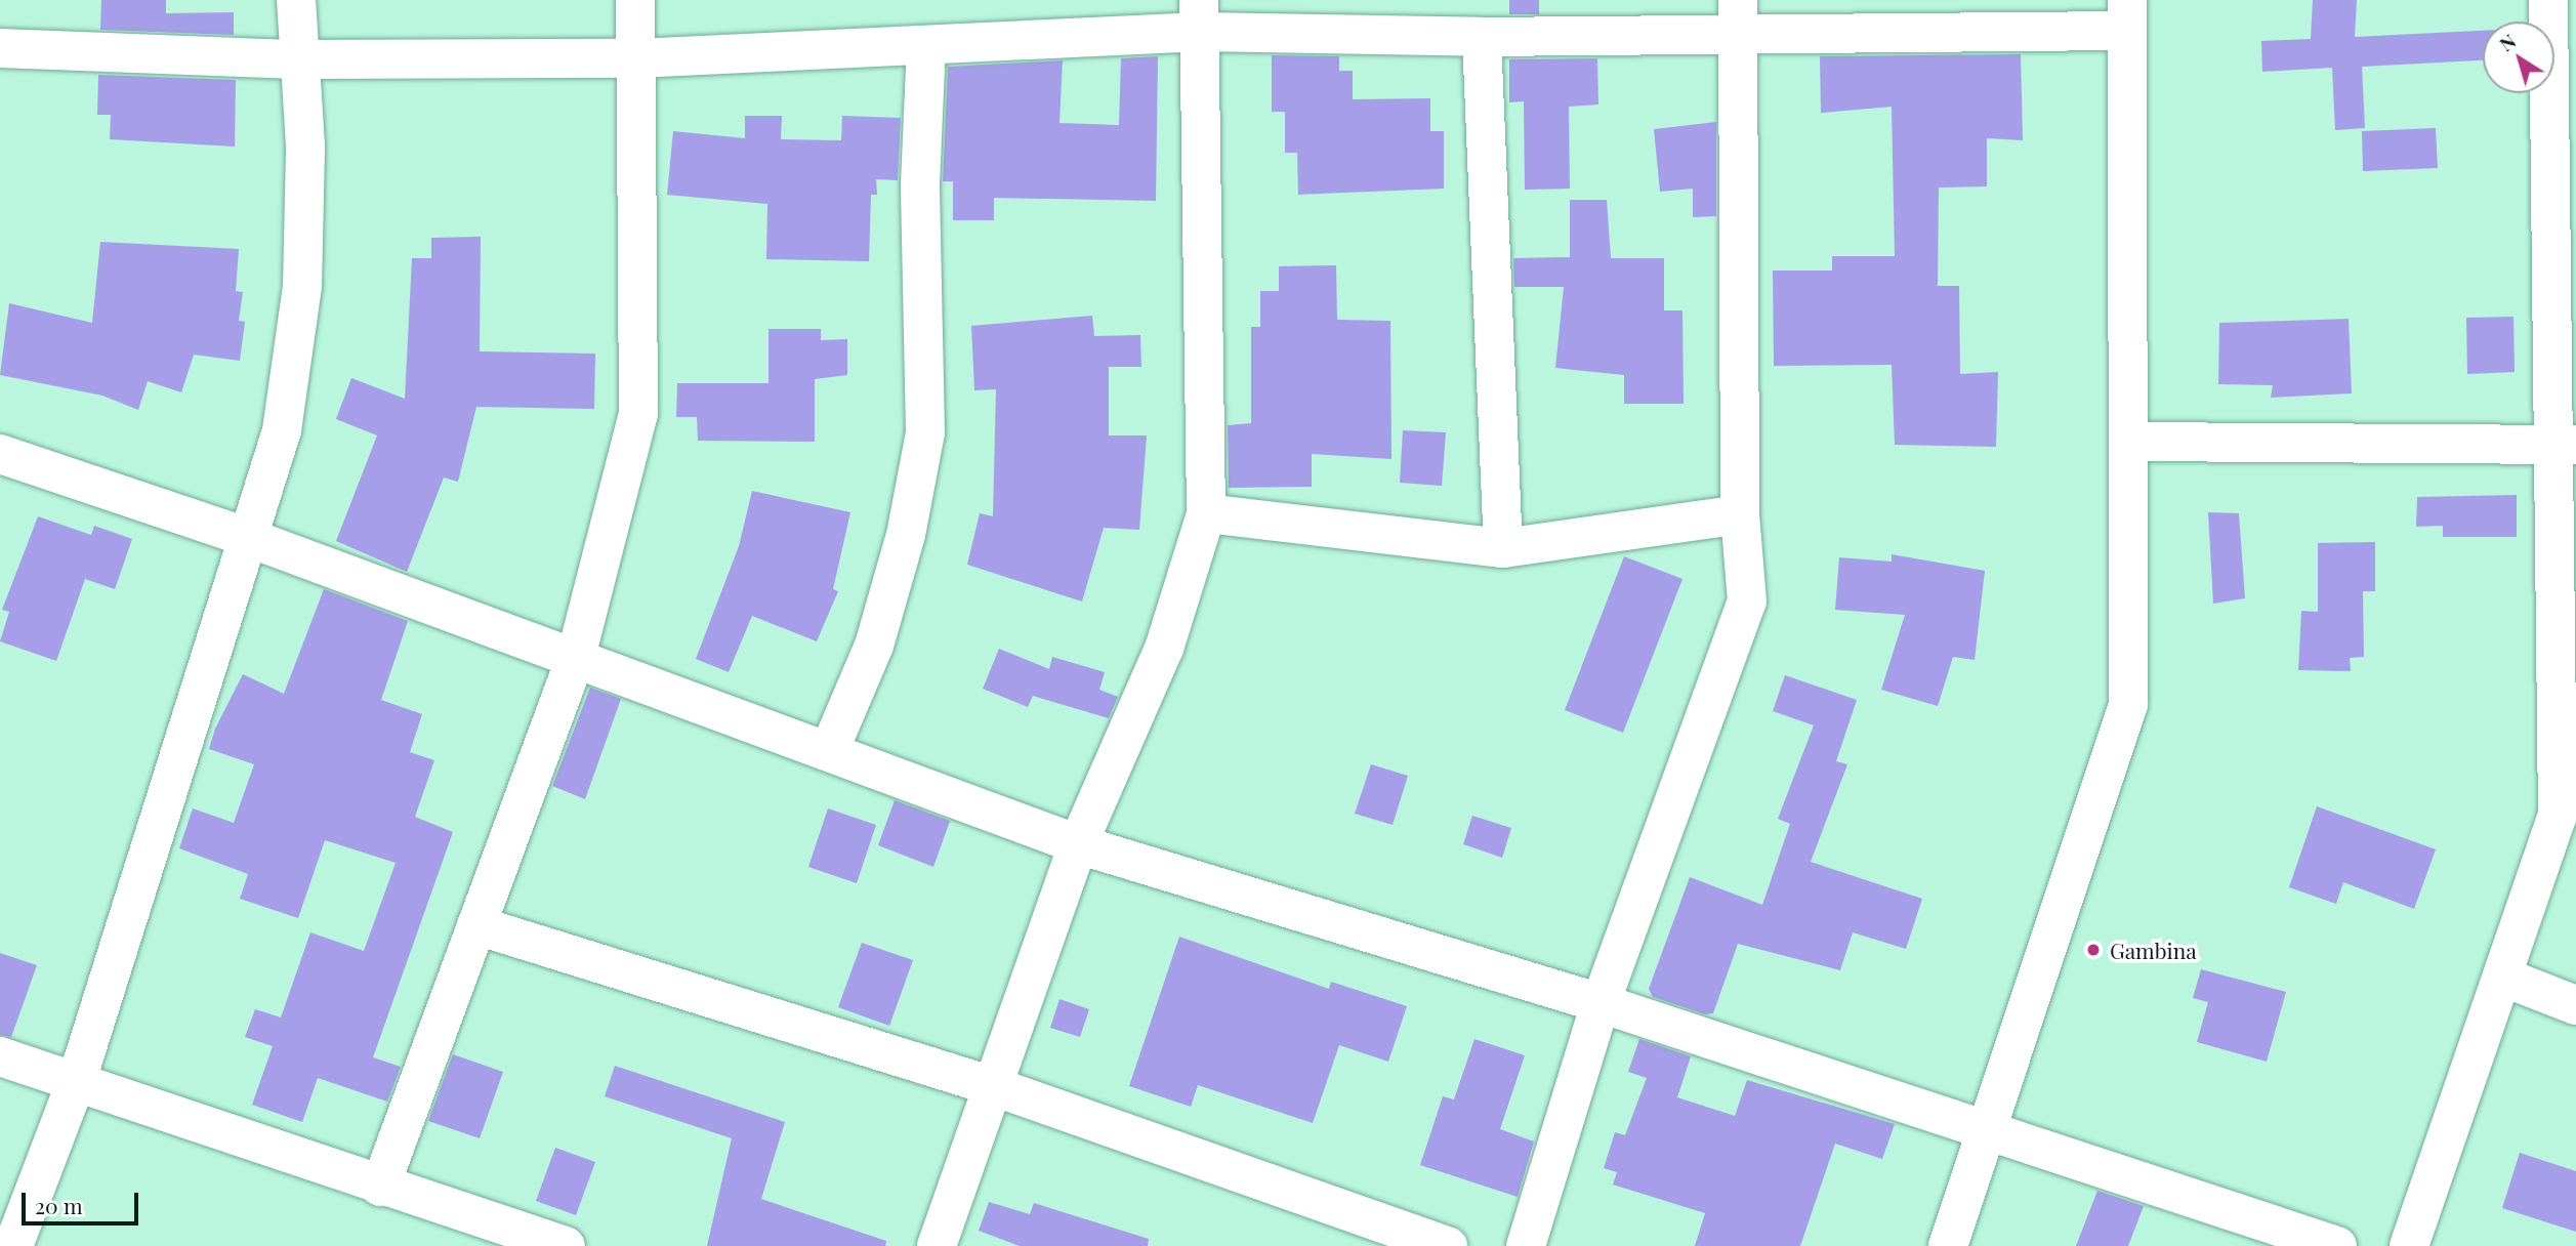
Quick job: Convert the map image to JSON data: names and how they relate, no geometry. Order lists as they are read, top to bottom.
{
  "places": ["Gambina"],
  "scale_bar": "20 m",
  "north": "top left"
}
